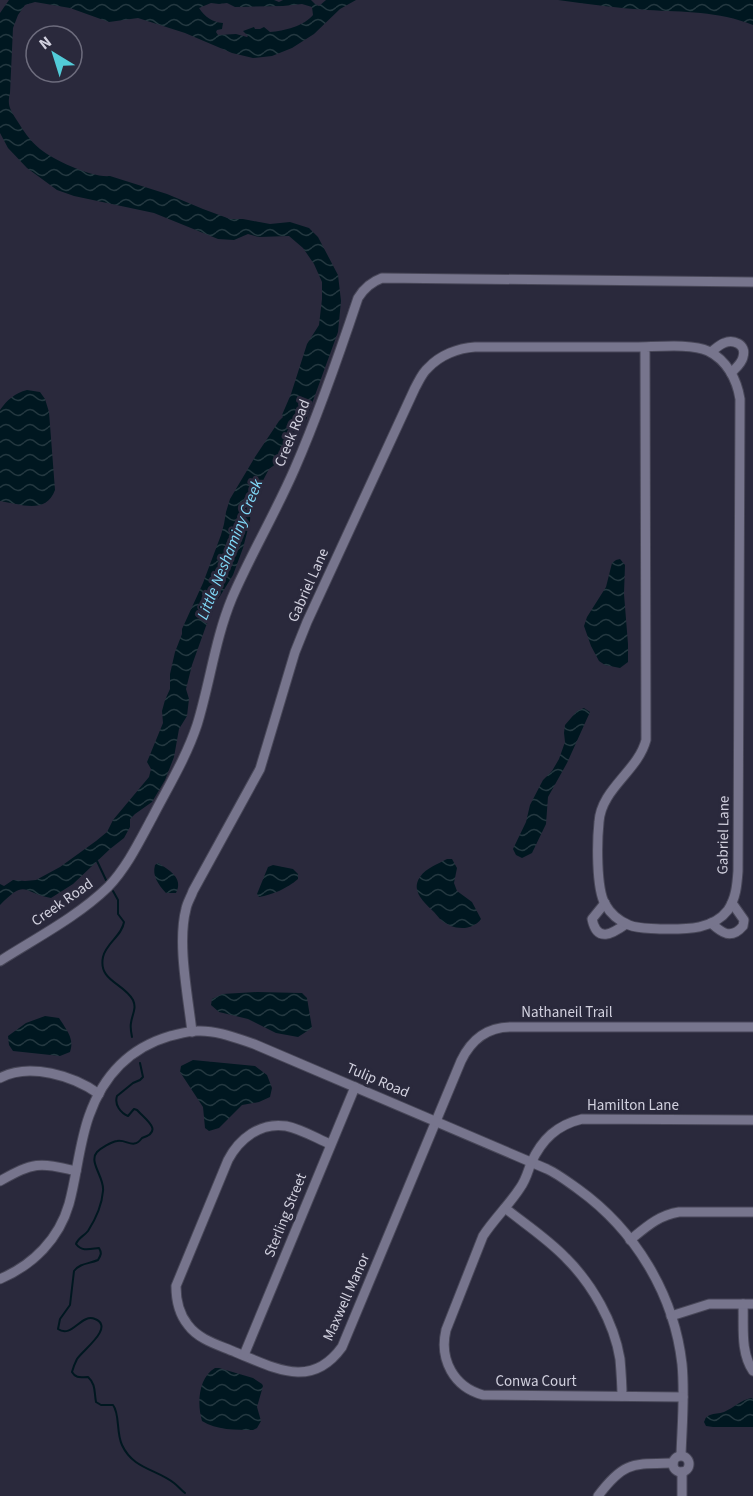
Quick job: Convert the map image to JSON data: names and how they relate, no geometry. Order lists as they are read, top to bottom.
{
  "streets": {
    "street": [
      "Creek Road",
      "Gabriel Lane",
      "Nathaneil Trail",
      "Tulip Road",
      "Hamilton Lane",
      "Sterling Street",
      "Maxwell Manor",
      "Conwa Court"
    ]
  },
  "crossings": [
    ["Gabriel Lane", "Tulip Road"],
    ["Nathaneil Trail", "Tulip Road"],
    ["Nathaneil Trail", "Maxwell Manor"],
    ["Tulip Road", "Hamilton Lane"],
    ["Tulip Road", "Sterling Street"],
    ["Tulip Road", "Maxwell Manor"],
    ["Tulip Road", "Conwa Court"],
    ["Hamilton Lane", "Conwa Court"],
    ["Sterling Street", "Maxwell Manor"]
  ],
  "water": ["Little Neshaminy Creek"],
  "north": "top left"
}
